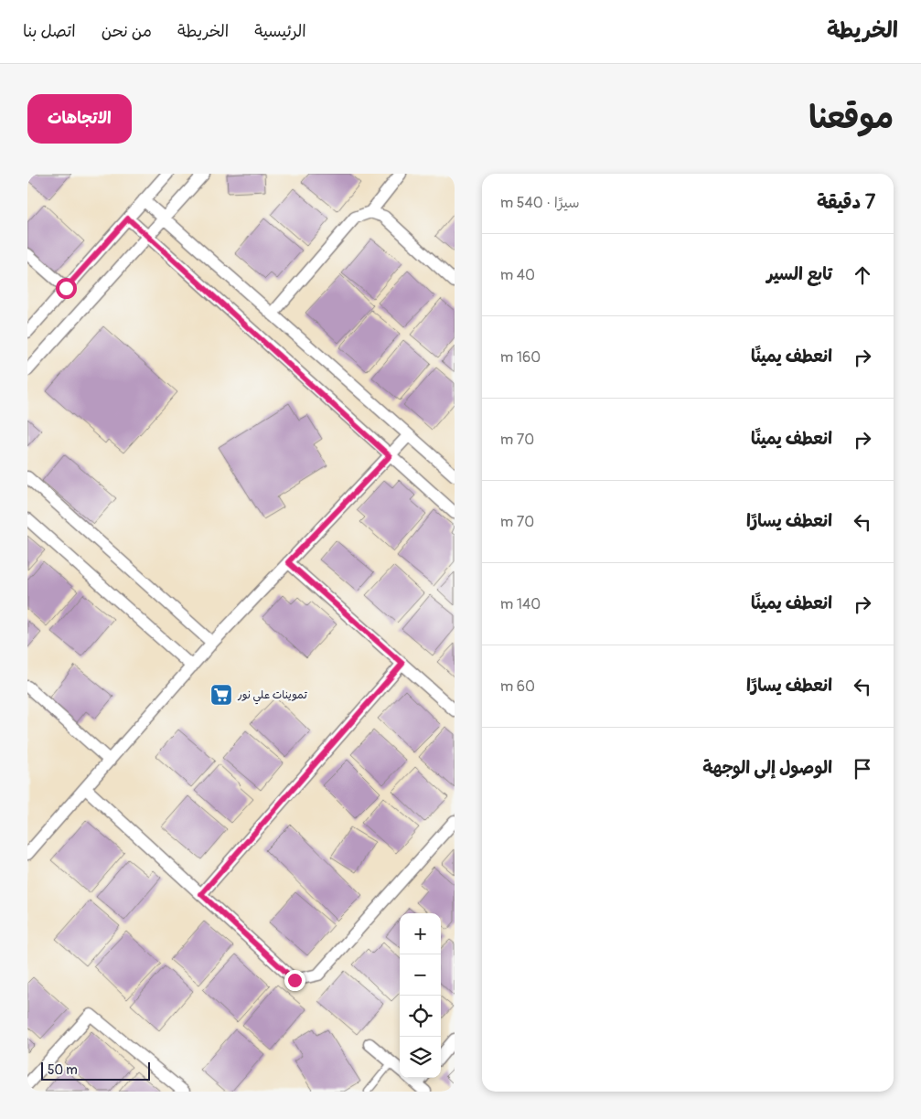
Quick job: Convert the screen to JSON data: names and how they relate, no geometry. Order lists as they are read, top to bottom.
{
  "places": {
    "supermarket": ["تموينات علي نور"]
  },
  "scale_bar": "50 m",
  "page": {
    "header": "الخريطة",
    "nav": [
      "الرئيسية",
      "الخريطة",
      "من نحن",
      "اتصل بنا"
    ],
    "title": "موقعنا",
    "buttons": "الاتجاهات",
    "heading": ["7 دقيقة", "سيرًا · 540 m"],
    "list": [
      ["تابع السير", "40 m"],
      ["انعطف يمينًا", "160 m"],
      ["انعطف يمينًا", "70 m"],
      ["انعطف يسارًا", "70 m"],
      ["انعطف يمينًا", "140 m"],
      ["انعطف يسارًا", "60 m"],
      "الوصول إلى الوجهة"
    ],
    "map_buttons": ["+", "−"],
    "scale": "50 m"
  }
}
